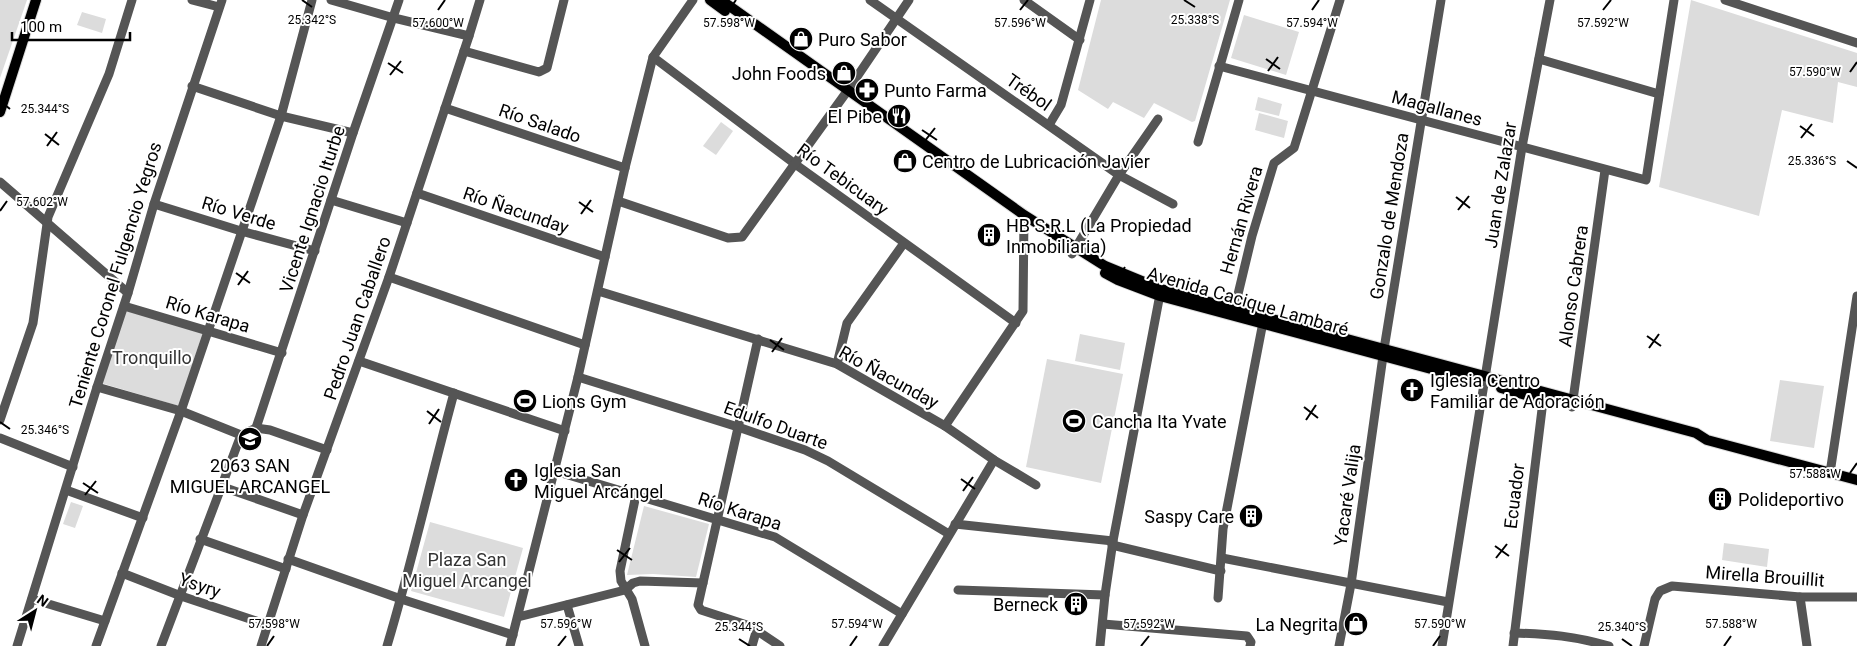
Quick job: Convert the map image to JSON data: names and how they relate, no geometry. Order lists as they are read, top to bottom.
{
  "streets": {
    "main road": ["Avenida Cacique Lambaré"],
    "street": [
      "Trébol",
      "Magallanes",
      "Río Salado",
      "Río Tebicuary",
      "Juan de Zalazar",
      "Vicente Ignacio Iturbe",
      "Río Ñacunday",
      "Río Verde",
      "Gonzalo de Mendoza",
      "Hernán Rivera",
      "Teniente Coronel Fulgencio Yegros",
      "Alonso Cabrera",
      "Río Karapa",
      "Pedro Juan Caballero",
      "Edulfo Duarte",
      "Yacaré Valija",
      "Ecuador",
      "Mirella Brouillit",
      "Ysyry"
    ]
  },
  "crossings": [
    ["Magallanes", "Juan de Zalazar"],
    ["Magallanes", "Gonzalo de Mendoza"],
    ["Magallanes", "Hernán Rivera"],
    ["Magallanes", "Alonso Cabrera"],
    ["Río Salado", "Pedro Juan Caballero"],
    ["Juan de Zalazar", "Avenida Cacique Lambaré"],
    ["Vicente Ignacio Iturbe", "Río Verde"],
    ["Vicente Ignacio Iturbe", "Río Karapa"],
    ["Río Ñacunday", "Pedro Juan Caballero"],
    ["Río Verde", "Teniente Coronel Fulgencio Yegros"],
    ["Gonzalo de Mendoza", "Avenida Cacique Lambaré"],
    ["Gonzalo de Mendoza", "Yacaré Valija"],
    ["Hernán Rivera", "Avenida Cacique Lambaré"],
    ["Teniente Coronel Fulgencio Yegros", "Río Karapa"],
    ["Alonso Cabrera", "Avenida Cacique Lambaré"],
    ["Avenida Cacique Lambaré", "Yacaré Valija"],
    ["Avenida Cacique Lambaré", "Ecuador"],
    ["Pedro Juan Caballero", "Ysyry"]
  ],
  "parks": ["Tronquillo", "Plaza San Miguel Arcangel"],
  "places": {
    "shop": [
      "Puro Sabor",
      "John Foods",
      "Centro de Lubricación Javier",
      "La Negrita"
    ],
    "pharmacy": ["Punto Farma"],
    "restaurant": ["El Pibe"],
    "building": [
      "HB S.R.L (La Propiedad Inmobiliaria)",
      "Polideportivo",
      "Saspy Care",
      "Berneck"
    ],
    "church": ["Iglesia Centro Familiar de Adoración", "Iglesia San Miguel Arcángel"],
    "sports": ["Lions Gym", "Cancha Ita Yvate"],
    "school or university": ["2063 SAN MIGUEL ARCANGEL"]
  },
  "scale_bar": "100 m",
  "north": "top right",
  "coordinates": [
    "25.342°S",
    "25.338°S",
    "57.600°W",
    "57.598°W",
    "57.596°W",
    "57.594°W",
    "57.592°W",
    "57.590°W",
    "25.344°S",
    "25.336°S",
    "57.602°W",
    "25.346°S",
    "57.588°W",
    "25.340°S"
  ]
}
